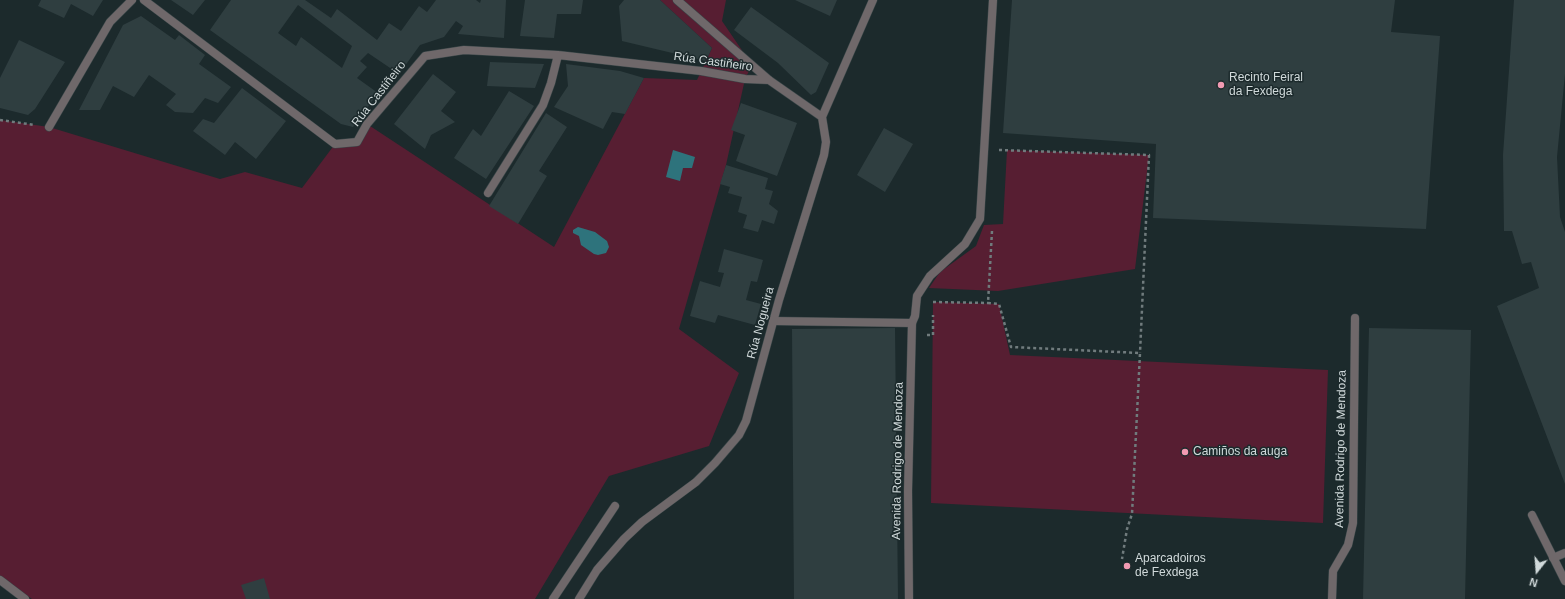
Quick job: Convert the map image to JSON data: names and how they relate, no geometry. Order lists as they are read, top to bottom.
{
  "streets": {
    "street": ["Rúa Castiñeiro", "Rúa Nogueira", "Avenida Rodrigo de Mendoza"]
  },
  "places": ["Recinto Feiral da Fexdega", "Camiños da auga", "Aparcadoiros de Fexdega"],
  "north": "bottom"
}
